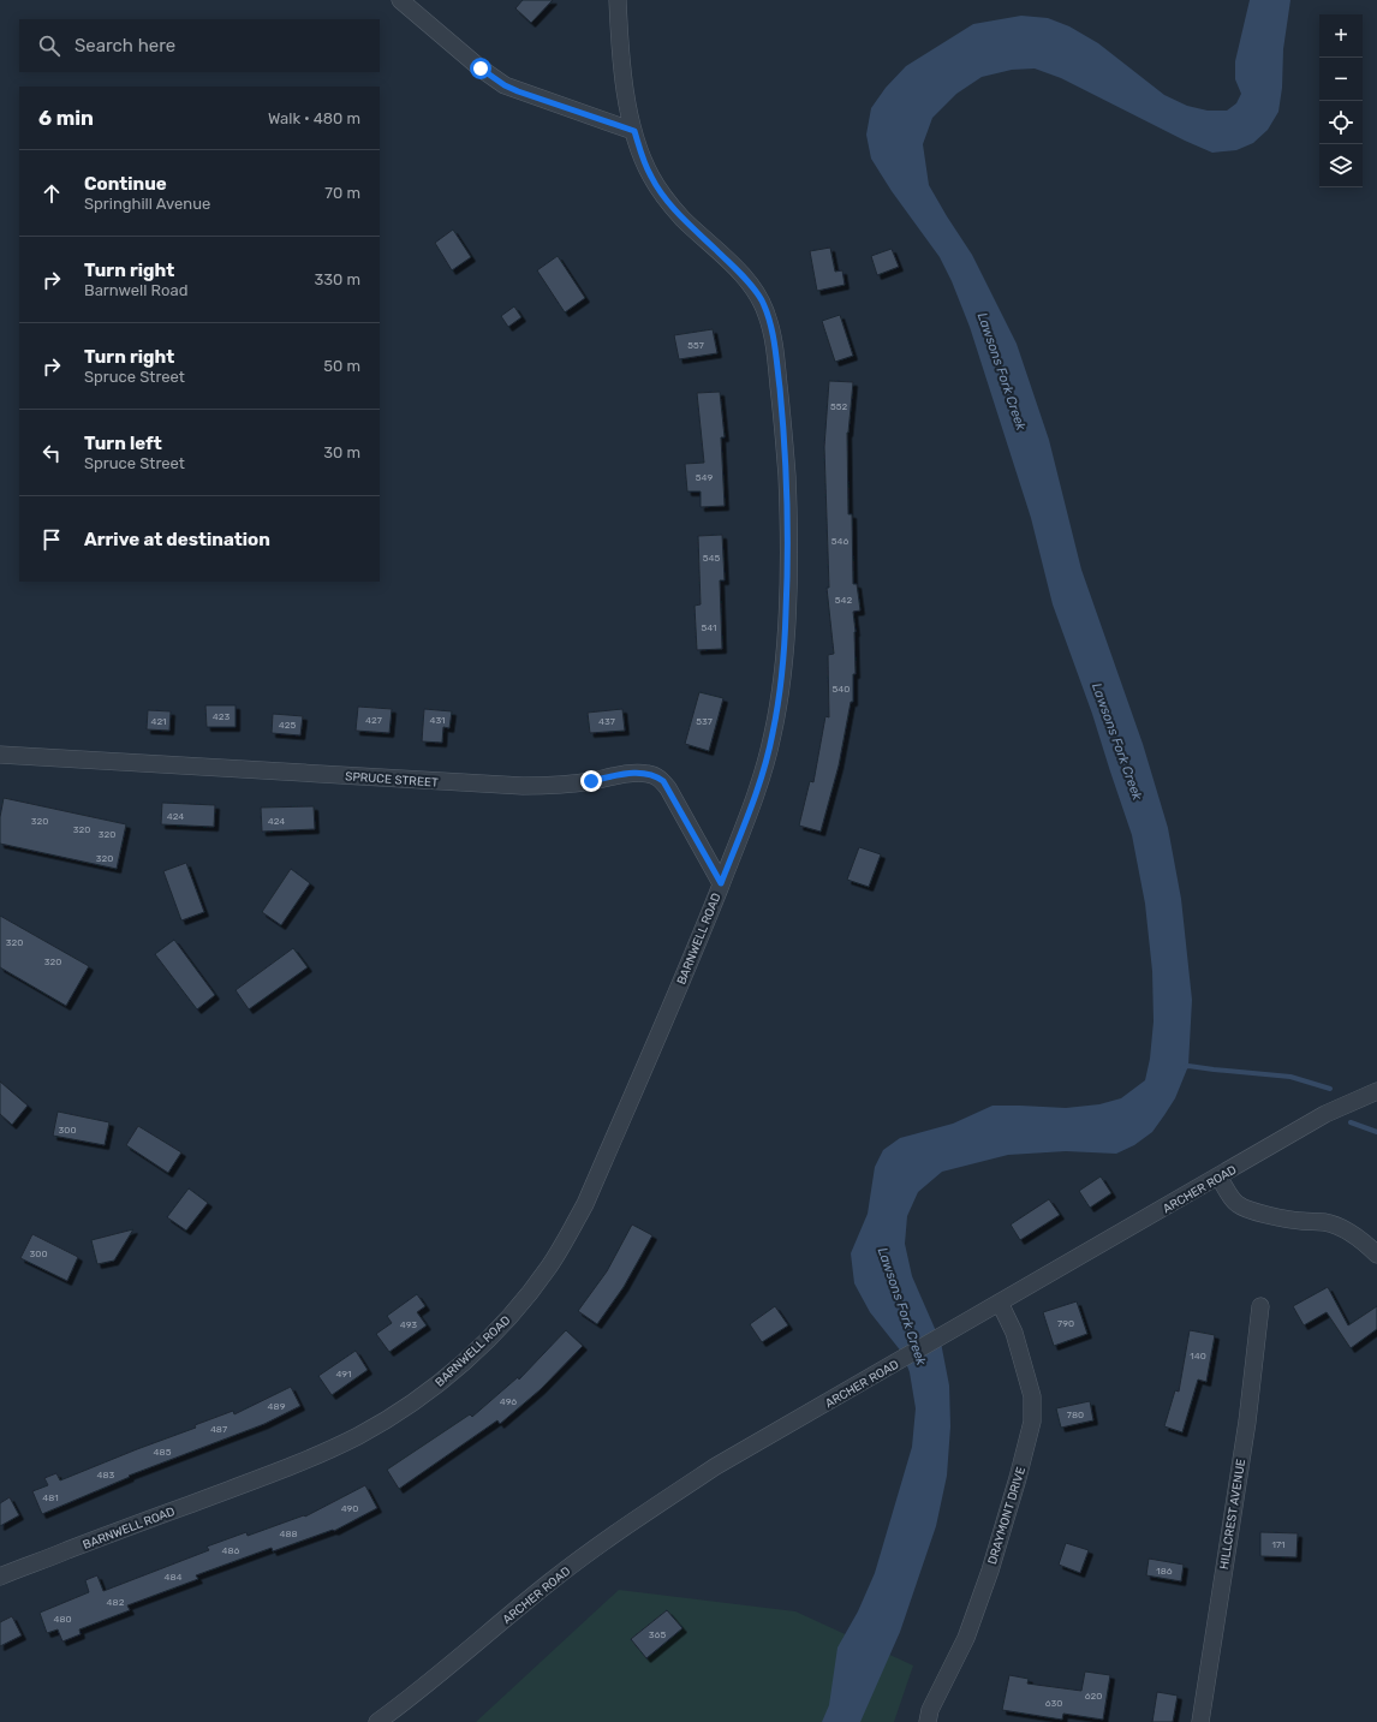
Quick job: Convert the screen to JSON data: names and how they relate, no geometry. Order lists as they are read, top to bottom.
{
  "streets": {
    "street": [
      "SPRUCE STREET",
      "BARNWELL ROAD",
      "ARCHER ROAD",
      "HILLCREST AVENUE",
      "DRAYMONT DRIVE"
    ]
  },
  "crossings": [
    ["SPRUCE STREET", "BARNWELL ROAD"],
    ["ARCHER ROAD", "DRAYMONT DRIVE"]
  ],
  "water": ["Lawsons Fork Creek"],
  "house_numbers": [
    "557",
    "552",
    "549",
    "546",
    "545",
    "542",
    "541",
    "540",
    "423",
    "427",
    "431",
    "421",
    "437",
    "537",
    "425",
    "424",
    "320",
    "424",
    "320",
    "320",
    "320",
    "320",
    "320",
    "300",
    "300",
    "790",
    "493",
    "140",
    "491",
    "496",
    "489",
    "780",
    "487",
    "485",
    "483",
    "481",
    "490",
    "488",
    "171",
    "486",
    "186",
    "484",
    "482",
    "480",
    "365",
    "620",
    "630"
  ],
  "page": {
    "map_buttons": ["+", "−"],
    "search": "Search here",
    "heading": ["6 min", "Walk · 480 m"],
    "list": [
      ["Continue", "Springhill Avenue", "70 m"],
      ["Turn right", "Barnwell Road", "330 m"],
      ["Turn right", "Spruce Street", "50 m"],
      ["Turn left", "Spruce Street", "30 m"],
      "Arrive at destination"
    ]
  }
}
